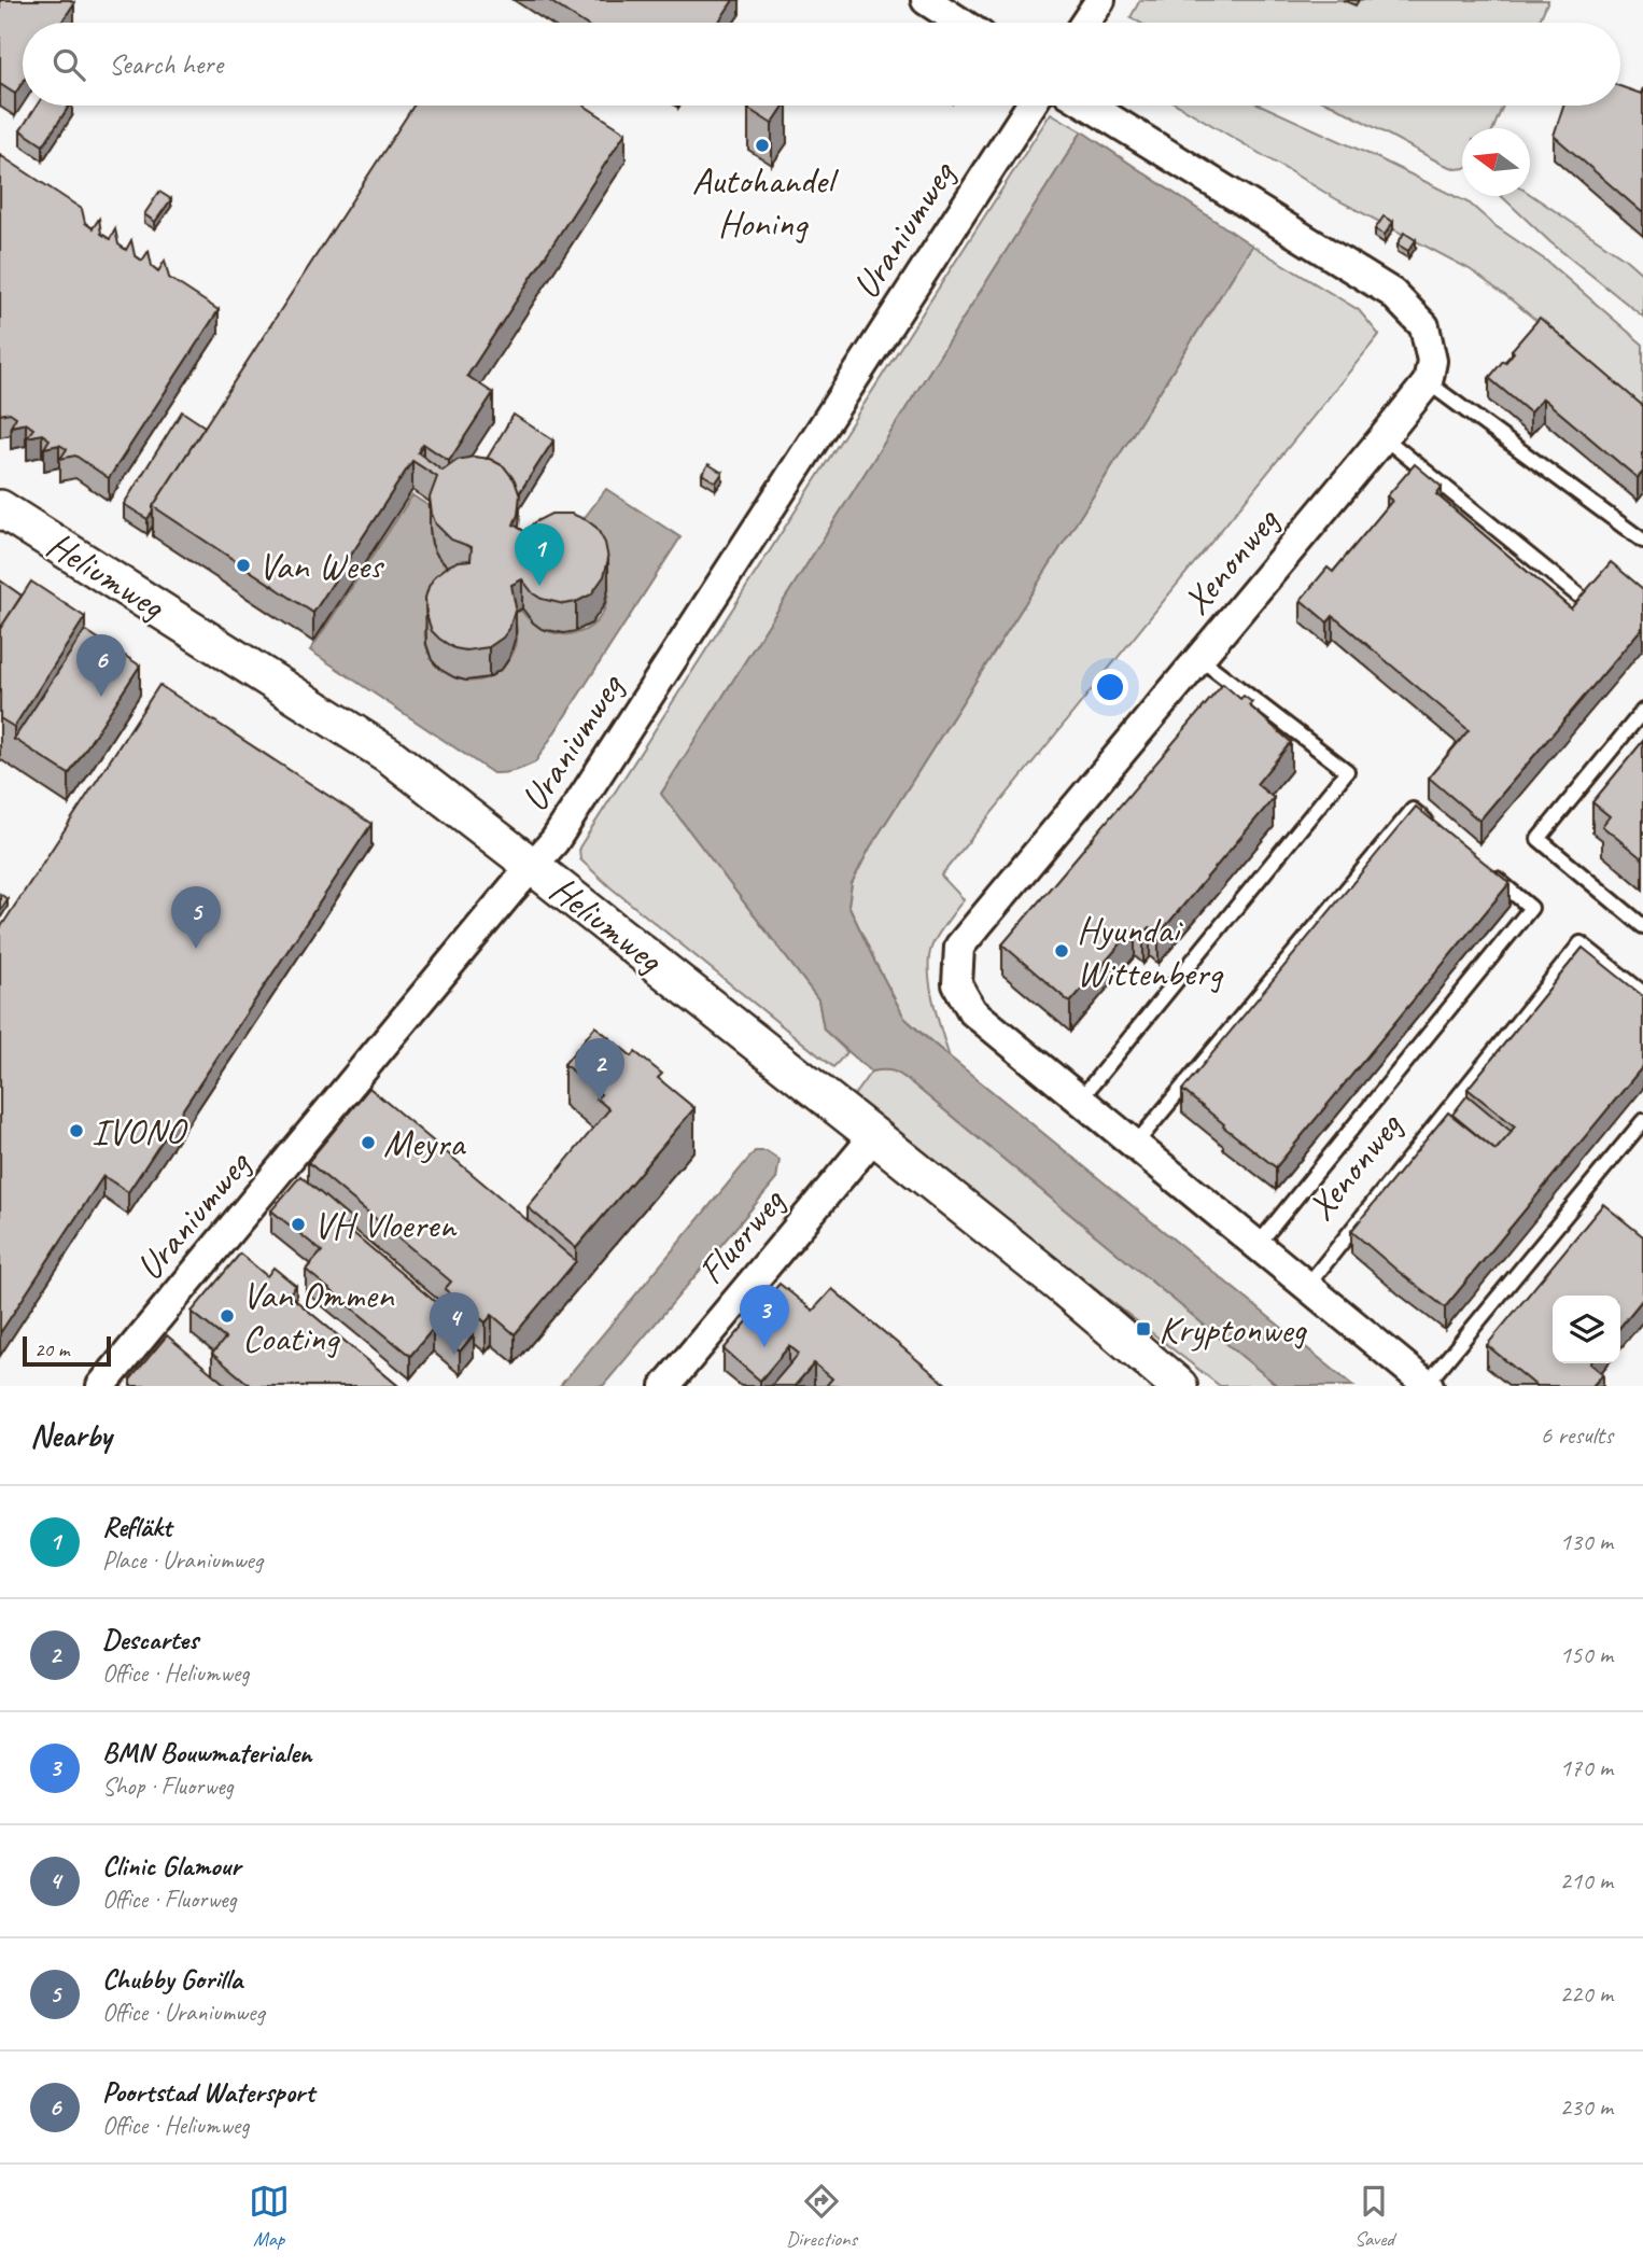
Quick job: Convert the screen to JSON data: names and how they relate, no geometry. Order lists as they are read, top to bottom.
{
  "streets": {
    "street": [
      "Uraniumweg",
      "Xenonweg",
      "Heliumweg",
      "Fluorweg"
    ]
  },
  "crossings": [
    ["Uraniumweg", "Heliumweg"],
    ["Heliumweg", "Fluorweg"]
  ],
  "places": {
    "other": [
      "Autohandel Honing",
      "Van Wees",
      "Hyundai Wittenberg",
      "IVONO",
      "Meyra",
      "VH Vloeren",
      "Van Ommen Coating"
    ],
    "transit": ["Kryptonweg"]
  },
  "scale_bar": "20 m",
  "north": "left",
  "page": {
    "search": "Search here",
    "pins": [
      "1",
      "6",
      "5",
      "2",
      "3",
      "4"
    ],
    "scale": "20 m",
    "heading": ["Nearby", "6 results"],
    "list": [
      {
        "mark": "1",
        "name": "Refläkt",
        "note": "Place · Uraniumweg",
        "value": "130 m"
      },
      {
        "mark": "2",
        "name": "Descartes",
        "note": "Office · Heliumweg",
        "value": "150 m"
      },
      {
        "mark": "3",
        "name": "BMN Bouwmaterialen",
        "note": "Shop · Fluorweg",
        "value": "170 m"
      },
      {
        "mark": "4",
        "name": "Clinic Glamour",
        "note": "Office · Fluorweg",
        "value": "210 m"
      },
      {
        "mark": "5",
        "name": "Chubby Gorilla",
        "note": "Office · Uraniumweg",
        "value": "220 m"
      },
      {
        "mark": "6",
        "name": "Poortstad Watersport",
        "note": "Office · Heliumweg",
        "value": "230 m"
      }
    ],
    "nav": ["Map", "Directions", "Saved"]
  }
}
